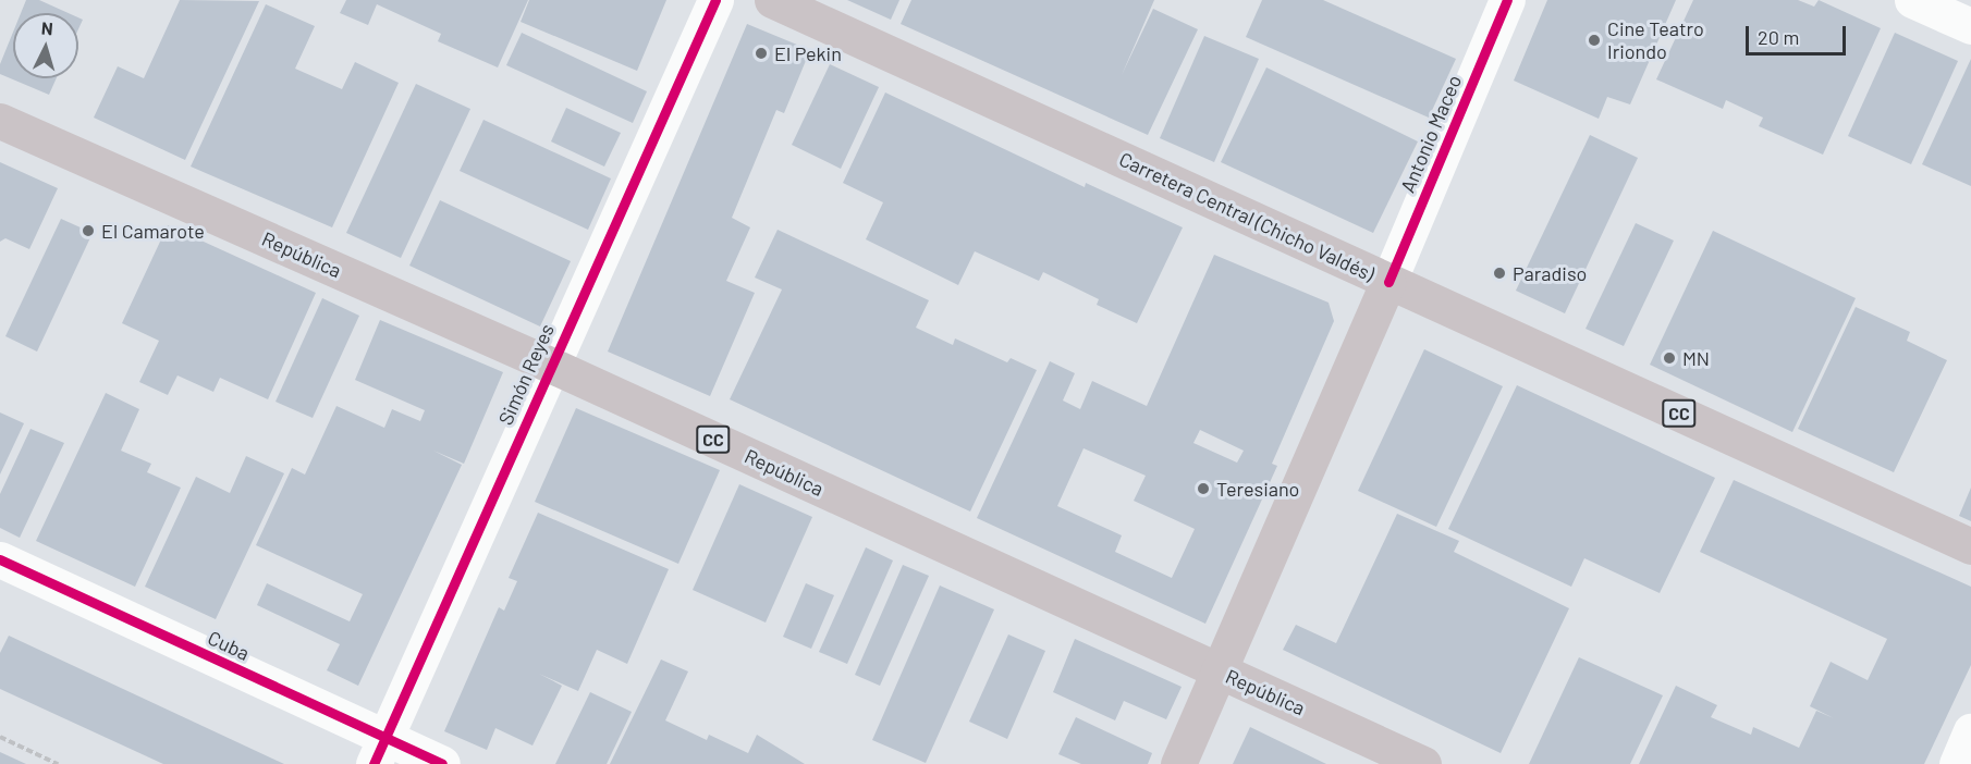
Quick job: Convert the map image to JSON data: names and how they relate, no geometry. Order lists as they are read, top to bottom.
{
  "streets": {
    "main road": [
      "Antonio Maceo",
      "Carretera Central (Chicho Valdés)",
      "República",
      "CC"
    ],
    "street": ["Simón Reyes", "Cuba"]
  },
  "crossings": [
    ["Antonio Maceo", "Carretera Central (Chicho Valdés)"],
    ["Antonio Maceo", "República"],
    ["República", "Simón Reyes"],
    ["Simón Reyes", "Cuba"]
  ],
  "places": [
    "Cine Teatro Iriondo",
    "El Pekin",
    "El Camarote",
    "Paradiso",
    "MN",
    "Teresiano"
  ],
  "scale_bar": "20 m",
  "north": "top"
}
